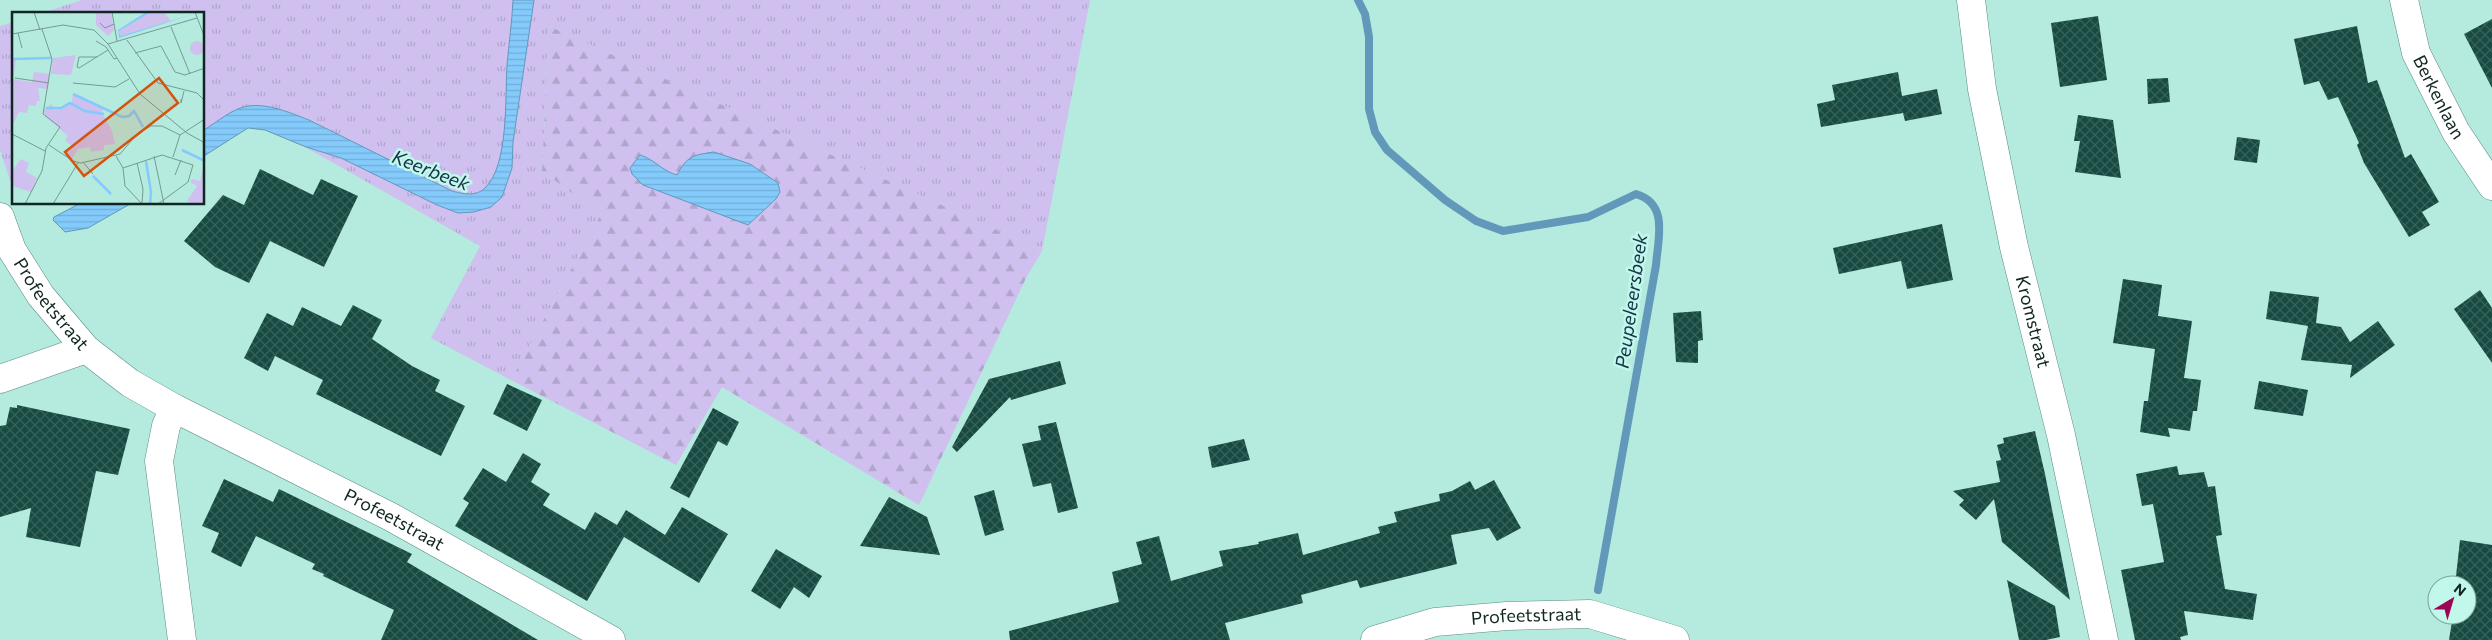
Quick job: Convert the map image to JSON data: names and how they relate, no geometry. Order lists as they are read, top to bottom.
{
  "streets": {
    "street": ["Berkenlaan", "Profeetstraat", "Kromstraat"]
  },
  "water": ["Keerbeek", "Peupeleersbeek"],
  "north": "top right"
}
